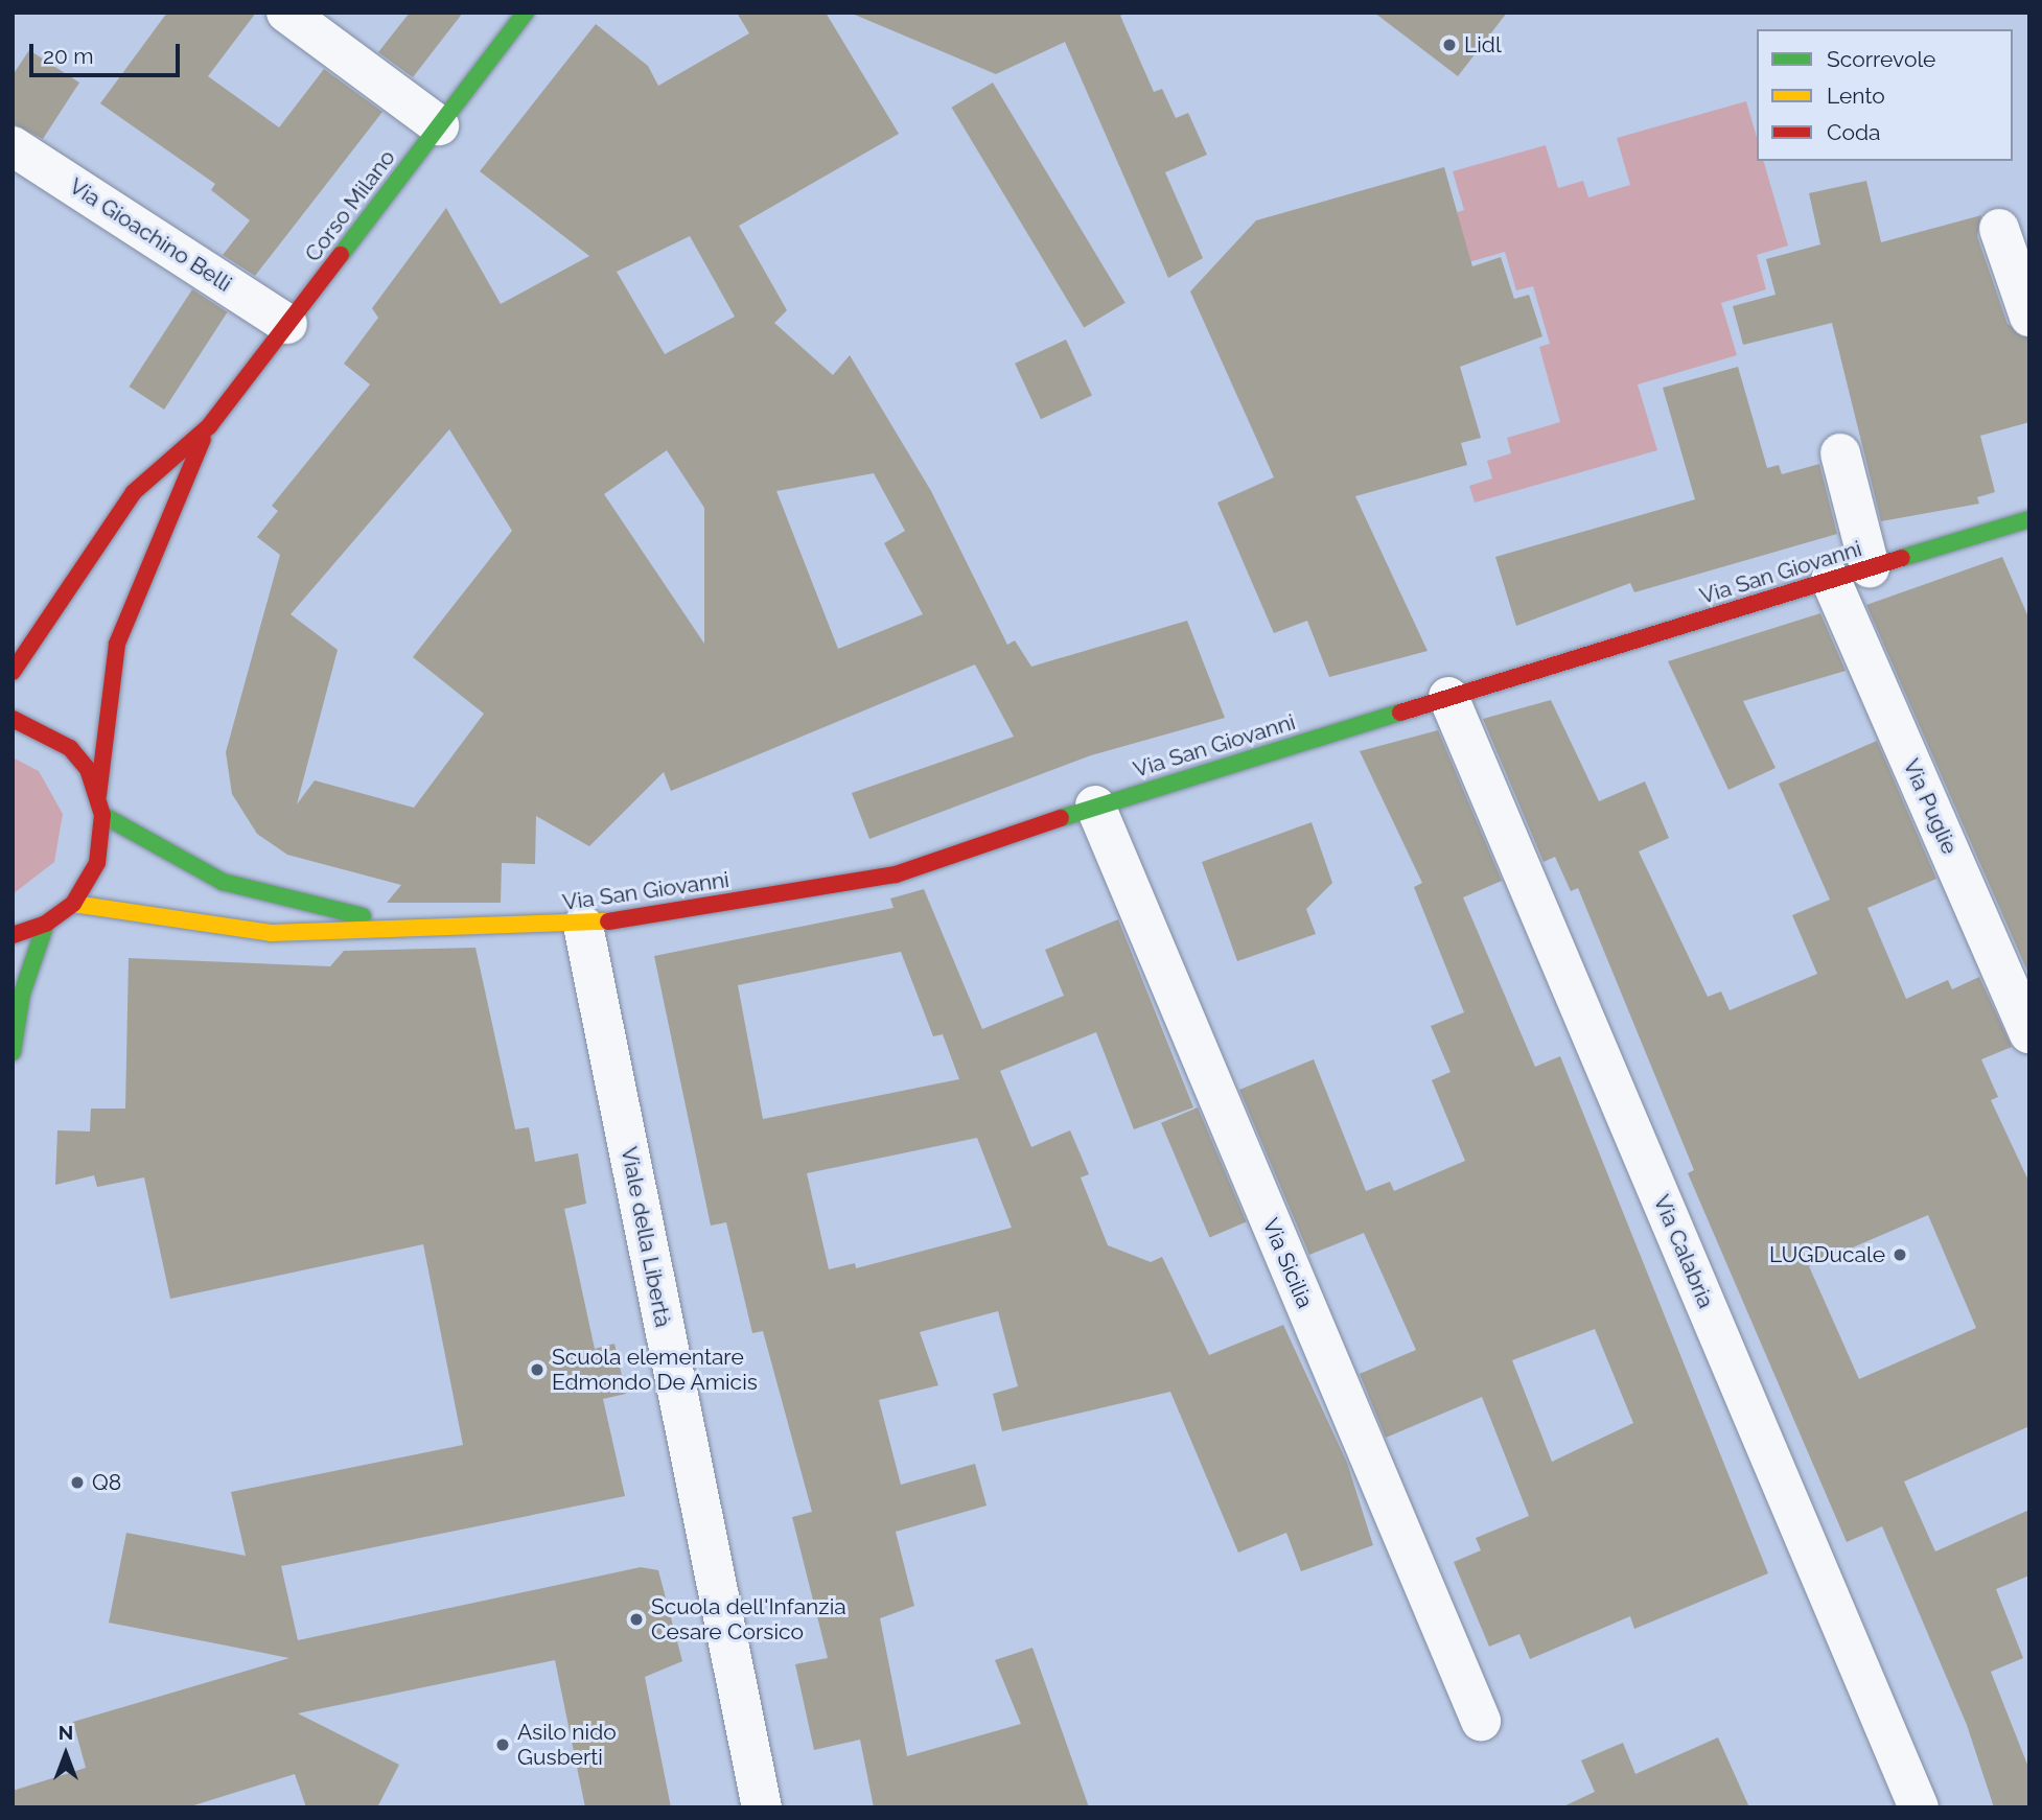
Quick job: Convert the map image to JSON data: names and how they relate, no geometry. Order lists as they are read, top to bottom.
{
  "streets": {
    "street": [
      "Corso Milano",
      "Via Gioachino Belli",
      "Via San Giovanni",
      "Via Puglie",
      "Viale della Libertà",
      "Via Calabria",
      "Via Sicilia"
    ]
  },
  "crossings": [
    ["Corso Milano", "Via Gioachino Belli"],
    ["Via San Giovanni", "Via Puglie"],
    ["Via San Giovanni", "Viale della Libertà"],
    ["Via San Giovanni", "Via Calabria"],
    ["Via San Giovanni", "Via Sicilia"]
  ],
  "places": [
    "Lidl",
    "LUGDucale",
    "Scuola elementare Edmondo De Amicis",
    "Q8",
    "Scuola dell'Infanzia Cesare Corsico",
    "Asilo nido Gusberti"
  ],
  "legend": ["Scorrevole", "Lento", "Coda"],
  "scale_bar": "20 m",
  "north": "top"
}
